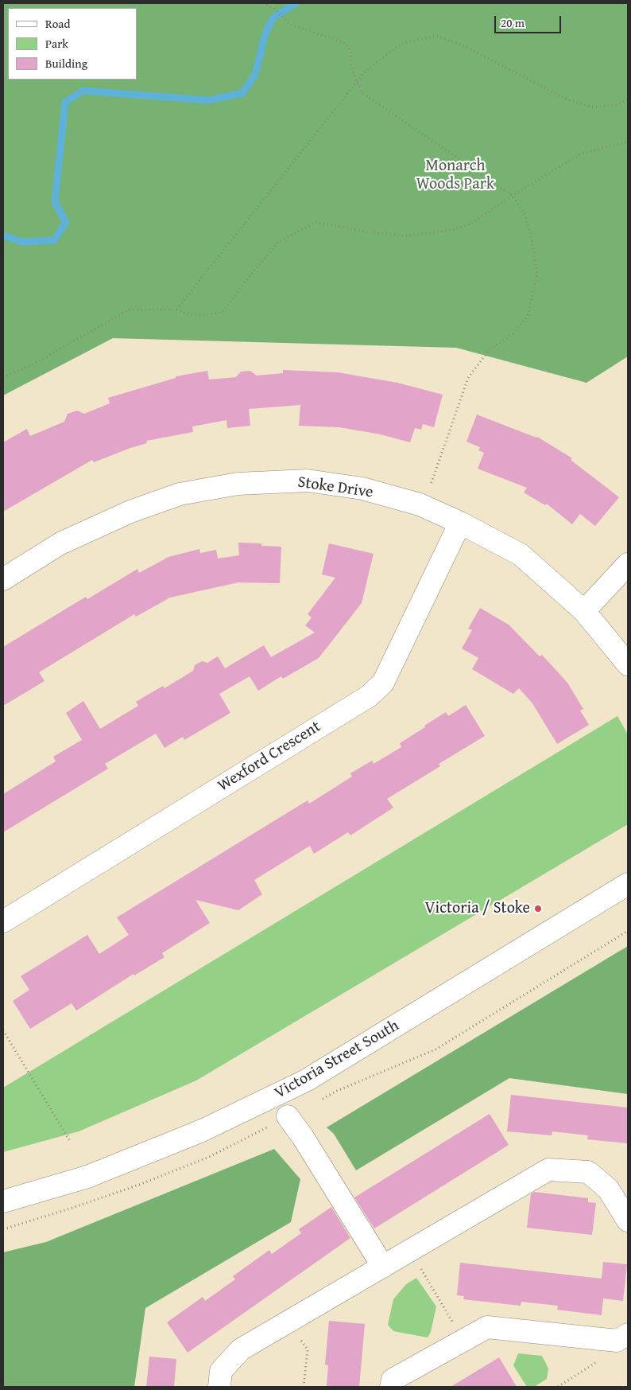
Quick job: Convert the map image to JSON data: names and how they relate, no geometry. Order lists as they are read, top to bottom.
{
  "streets": {
    "street": ["Stoke Drive", "Wexford Crescent", "Victoria Street South"]
  },
  "crossings": [
    ["Stoke Drive", "Wexford Crescent"]
  ],
  "parks": ["Monarch Woods Park"],
  "places": ["Victoria / Stoke"],
  "legend": ["Road", "Park", "Building"],
  "scale_bar": "20 m"
}
